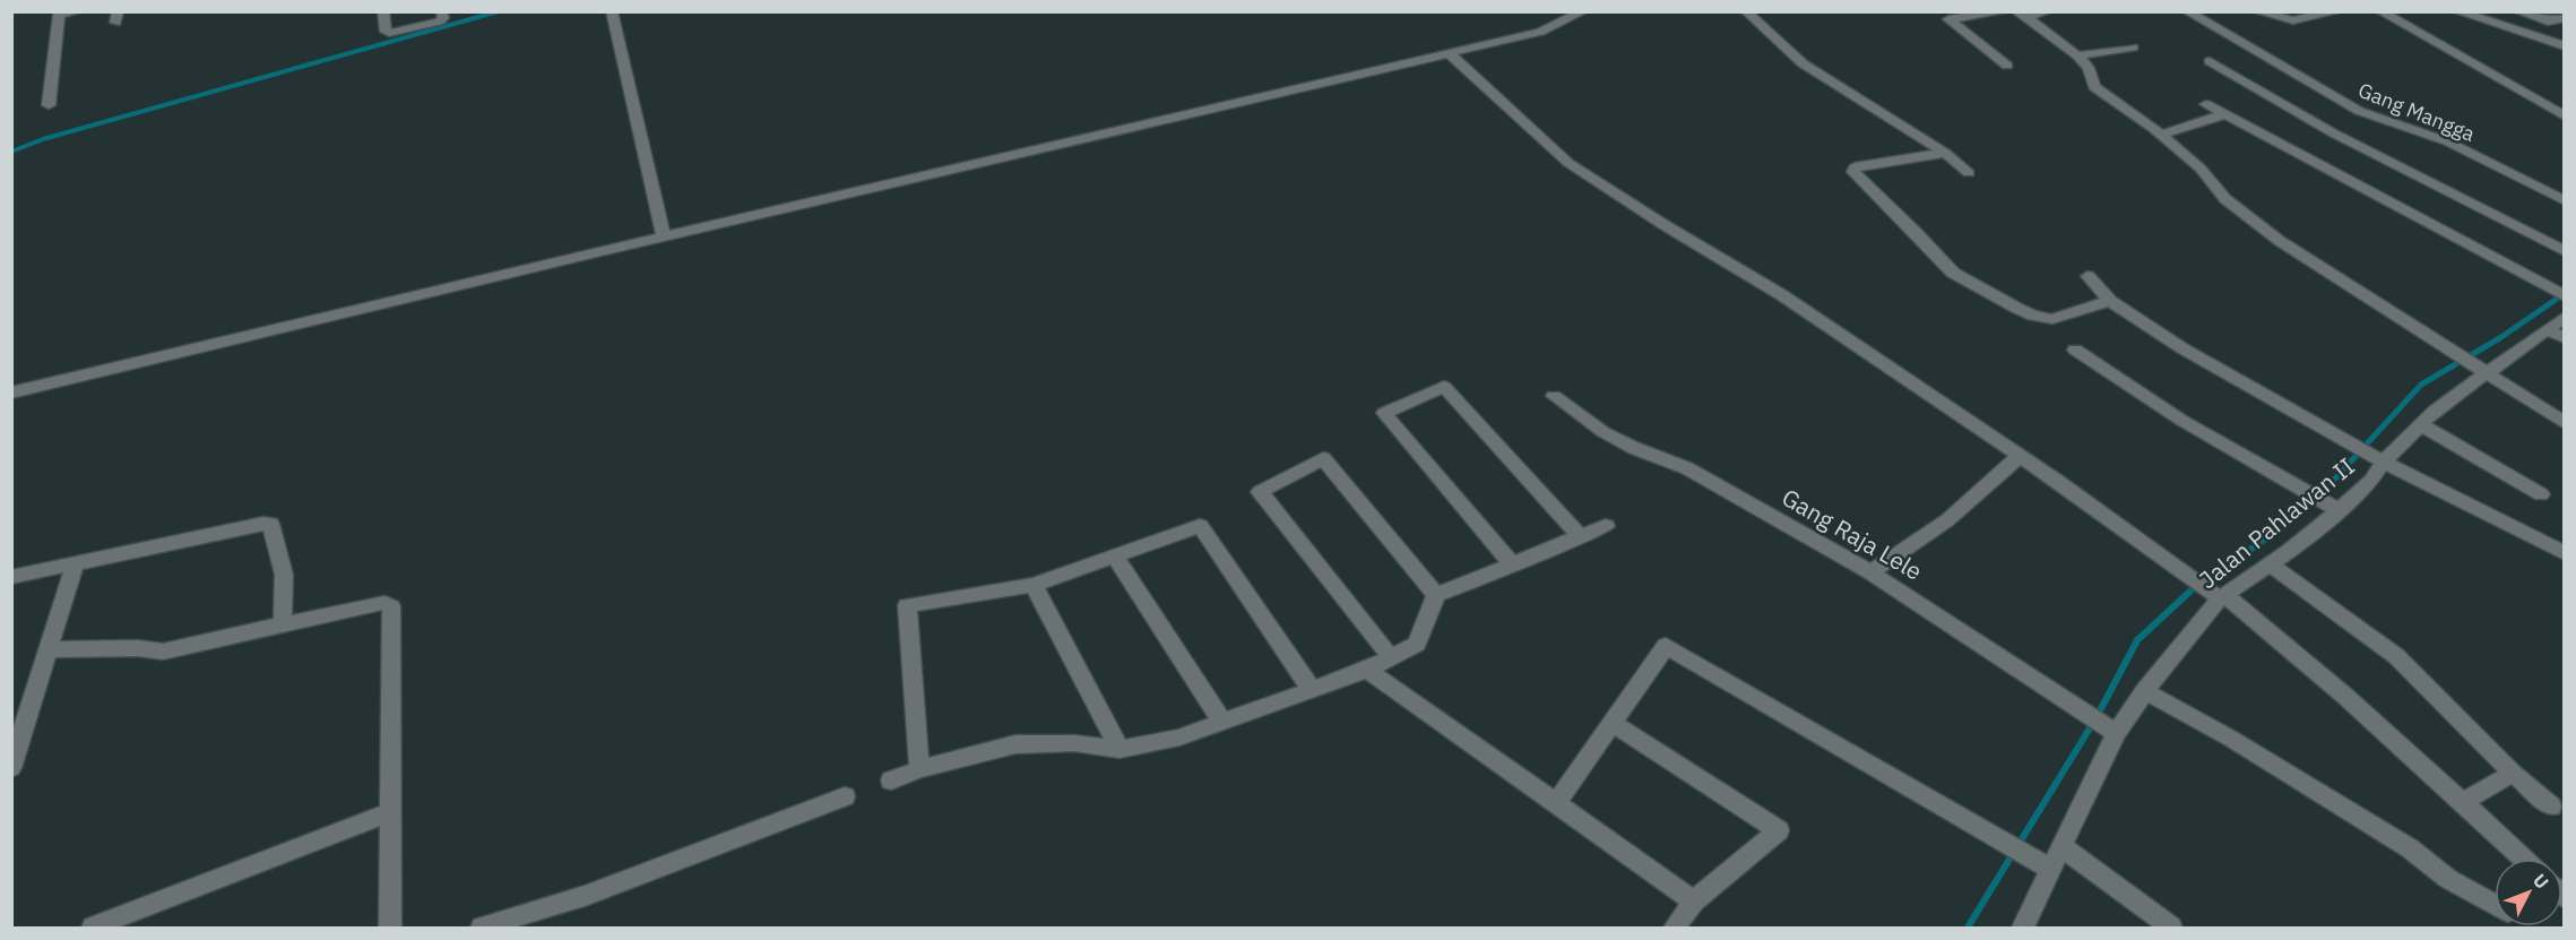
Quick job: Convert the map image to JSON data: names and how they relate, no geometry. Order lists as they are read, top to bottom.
{
  "streets": {
    "street": ["Gang Mangga", "Jalan Pahlawan II", "Gang Raja Lele"]
  },
  "crossings": [
    ["Jalan Pahlawan II", "Gang Raja Lele"]
  ],
  "north": "top right"
}
